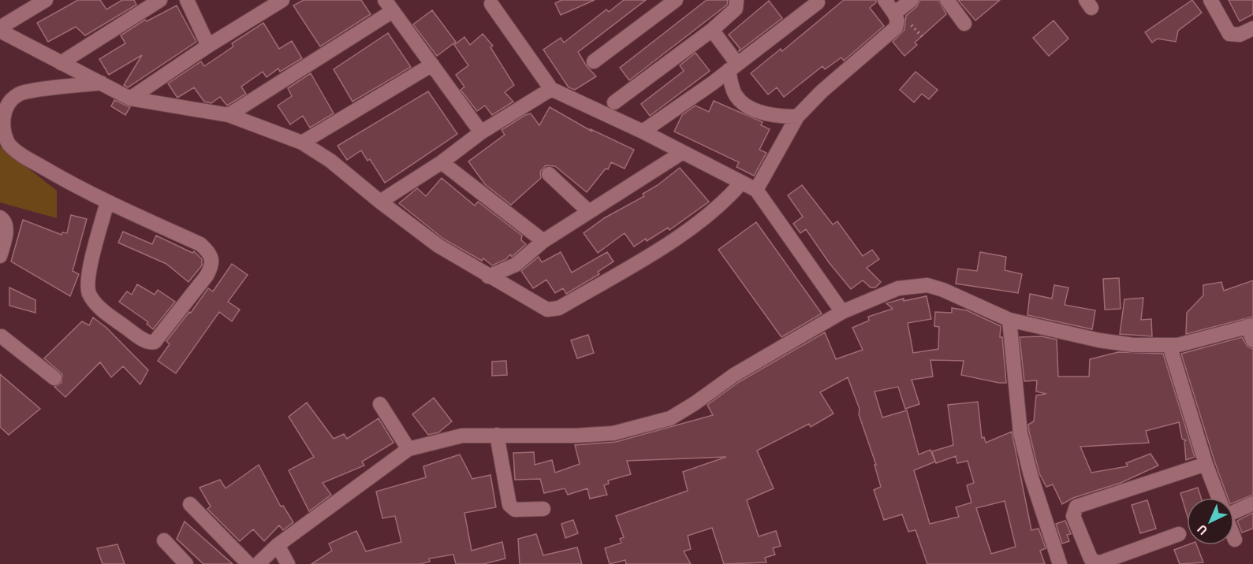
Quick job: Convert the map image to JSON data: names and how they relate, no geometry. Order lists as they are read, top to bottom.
{
  "north": "bottom left"
}
